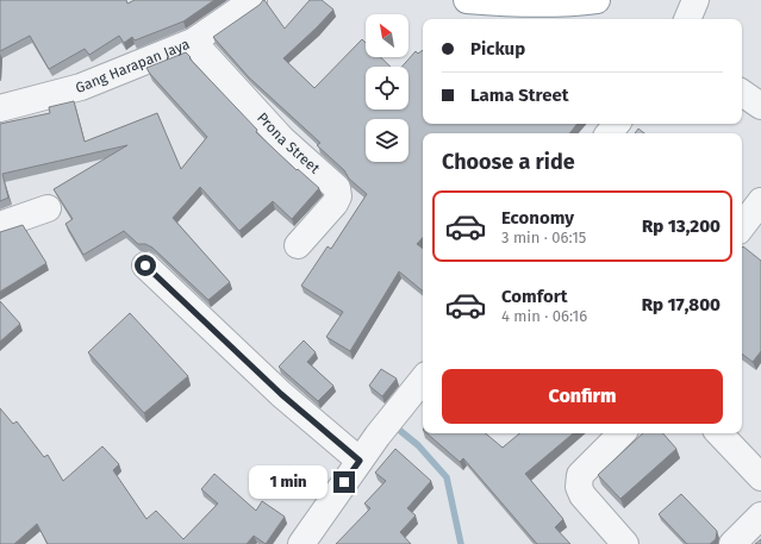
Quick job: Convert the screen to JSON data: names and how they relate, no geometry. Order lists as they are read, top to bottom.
{
  "streets": {
    "street": ["Gang Harapan Jaya", "Prona Street"]
  },
  "crossings": [
    ["Gang Harapan Jaya", "Prona Street"]
  ],
  "north": "top left",
  "page": {
    "banner": ["Pickup", "Lama Street"],
    "heading": "Choose a ride",
    "list": [
      {
        "name": "Economy",
        "note": "3 min · 06:15",
        "value": "Rp 13,200"
      },
      {
        "name": "Comfort",
        "note": "4 min · 06:16",
        "value": "Rp 17,800"
      }
    ],
    "buttons": "Confirm",
    "bubble": "1 min"
  }
}
